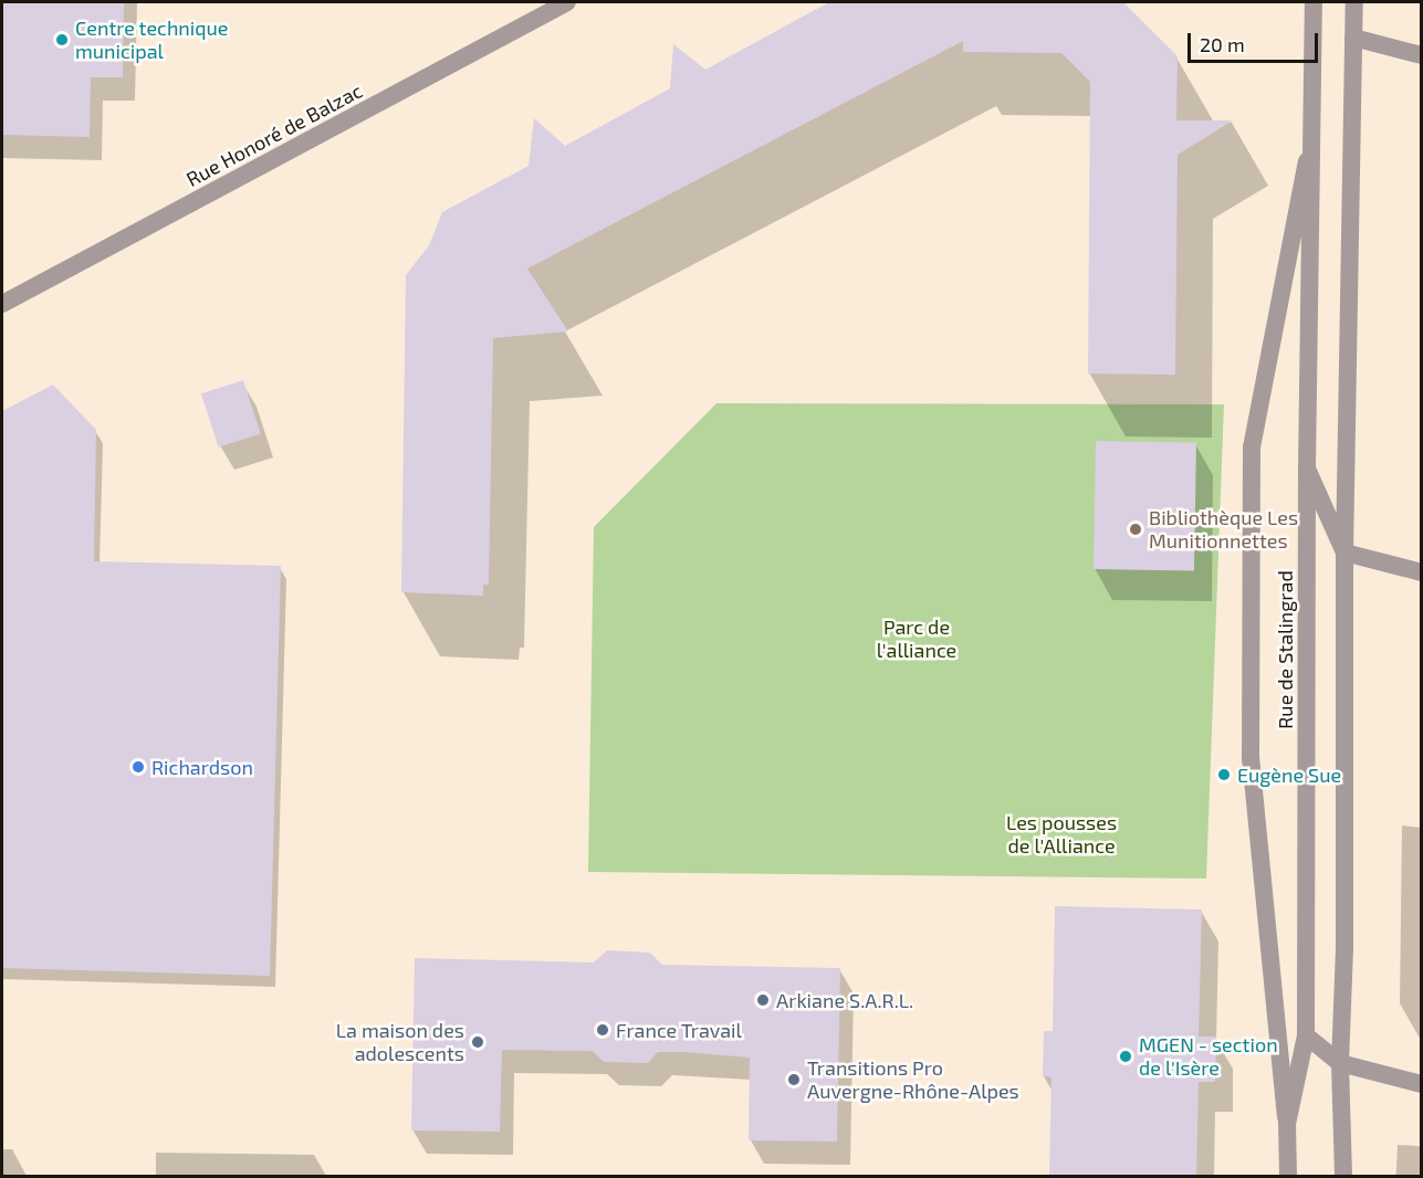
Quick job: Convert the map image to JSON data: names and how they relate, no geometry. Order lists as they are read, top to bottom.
{
  "streets": {
    "street": ["Rue Honoré de Balzac", "Rue de Stalingrad"]
  },
  "parks": ["Parc de l'alliance", "Les pousses de l'Alliance"],
  "places": [
    "Centre technique municipal",
    "Bibliothèque Les Munitionnettes",
    "Richardson",
    "Eugène Sue",
    "Arkiane S.A.R.L.",
    "France Travail",
    "La maison des adolescents",
    "MGEN - section de l'Isère",
    "Transitions Pro Auvergne-Rhône-Alpes"
  ],
  "scale_bar": "20 m"
}
